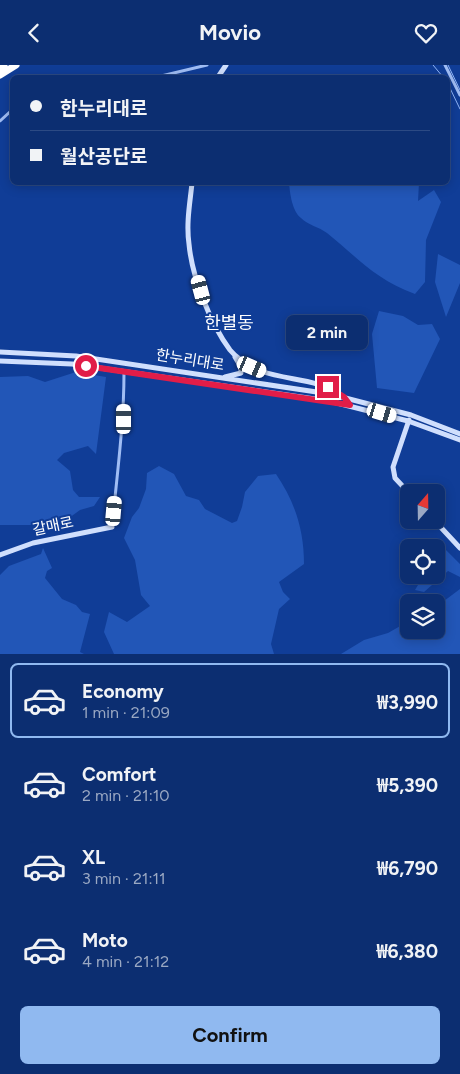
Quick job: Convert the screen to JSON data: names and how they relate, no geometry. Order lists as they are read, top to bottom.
{
  "streets": {
    "street": ["한누리대로", "갈매로"]
  },
  "districts": ["한별동"],
  "north": "top",
  "page": {
    "header": "Movio",
    "banner": ["한누리대로", "월산공단로"],
    "bubble": "2 min",
    "list": [
      {
        "name": "Economy",
        "note": "1 min · 21:09",
        "value": "₩3,990"
      },
      {
        "name": "Comfort",
        "note": "2 min · 21:10",
        "value": "₩5,390"
      },
      {
        "name": "XL",
        "note": "3 min · 21:11",
        "value": "₩6,790"
      },
      {
        "name": "Moto",
        "note": "4 min · 21:12",
        "value": "₩6,380"
      }
    ],
    "buttons": "Confirm"
  }
}
